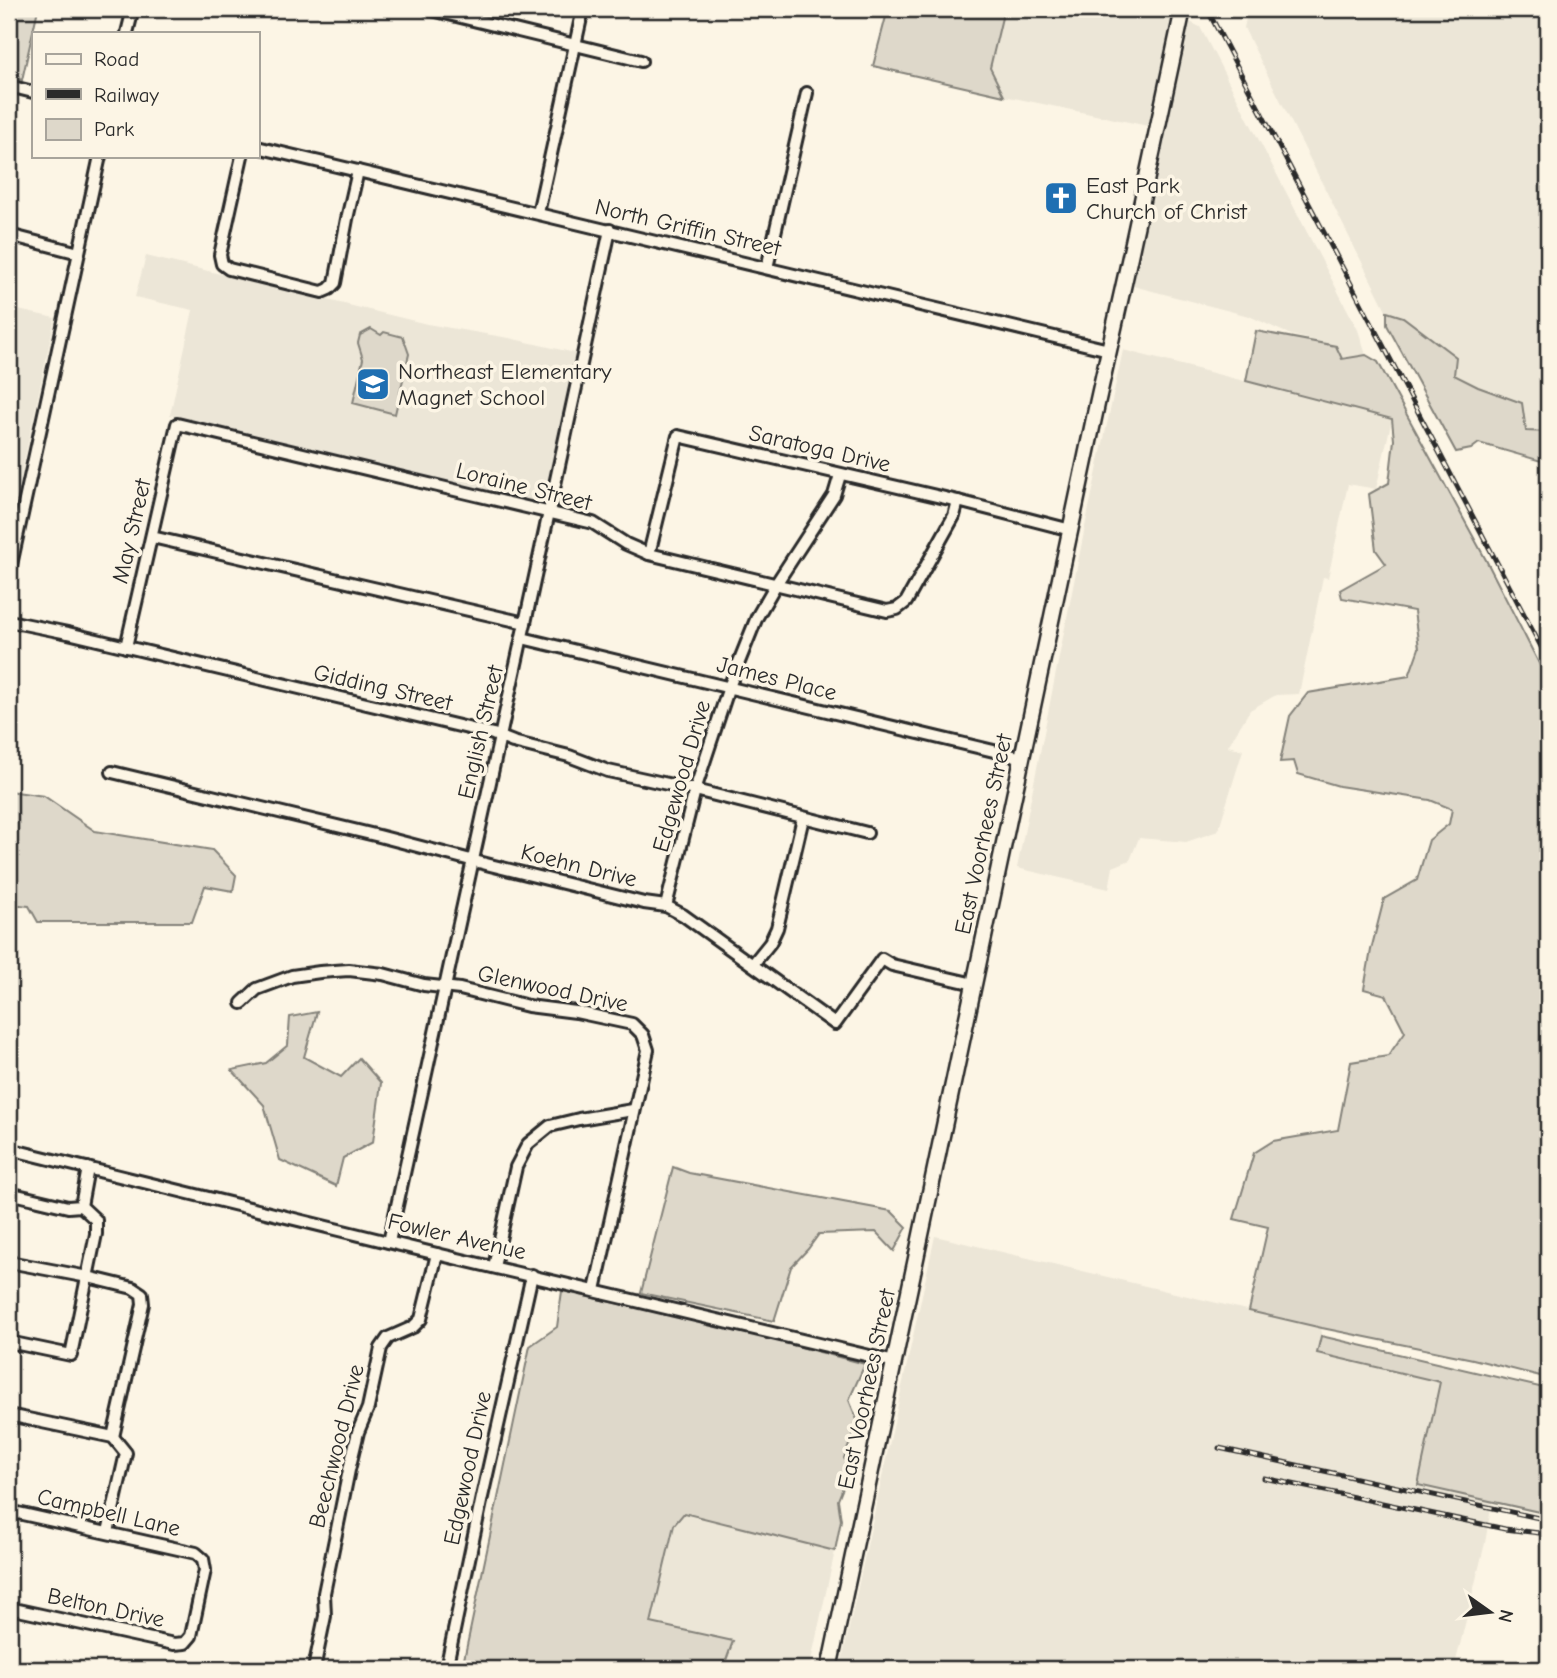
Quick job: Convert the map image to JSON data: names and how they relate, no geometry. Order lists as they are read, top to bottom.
{
  "streets": {
    "main road": ["East Voorhees Street"],
    "street": [
      "North Griffin Street",
      "Saratoga Drive",
      "Loraine Street",
      "May Street",
      "James Place",
      "Gidding Street",
      "English Street",
      "Edgewood Drive",
      "Koehn Drive",
      "Glenwood Drive",
      "Fowler Avenue",
      "Beechwood Drive",
      "Campbell Lane",
      "Belton Drive"
    ]
  },
  "crossings": [
    ["North Griffin Street", "English Street"],
    ["North Griffin Street", "East Voorhees Street"],
    ["Saratoga Drive", "Loraine Street"],
    ["Saratoga Drive", "Edgewood Drive"],
    ["Saratoga Drive", "East Voorhees Street"],
    ["Loraine Street", "May Street"],
    ["Loraine Street", "English Street"],
    ["Loraine Street", "Edgewood Drive"],
    ["May Street", "Gidding Street"],
    ["James Place", "English Street"],
    ["James Place", "Edgewood Drive"],
    ["James Place", "East Voorhees Street"],
    ["Gidding Street", "English Street"],
    ["Gidding Street", "Edgewood Drive"],
    ["English Street", "Koehn Drive"],
    ["English Street", "Glenwood Drive"],
    ["English Street", "Fowler Avenue"],
    ["Edgewood Drive", "Koehn Drive"],
    ["Edgewood Drive", "Fowler Avenue"],
    ["East Voorhees Street", "Koehn Drive"],
    ["East Voorhees Street", "Fowler Avenue"],
    ["Glenwood Drive", "Fowler Avenue"],
    ["Fowler Avenue", "Beechwood Drive"],
    ["Campbell Lane", "Belton Drive"]
  ],
  "places": {
    "church": ["East Park Church of Christ"],
    "school or university": ["Northeast Elementary Magnet School"]
  },
  "legend": ["Road", "Railway", "Park"],
  "north": "right"
}
